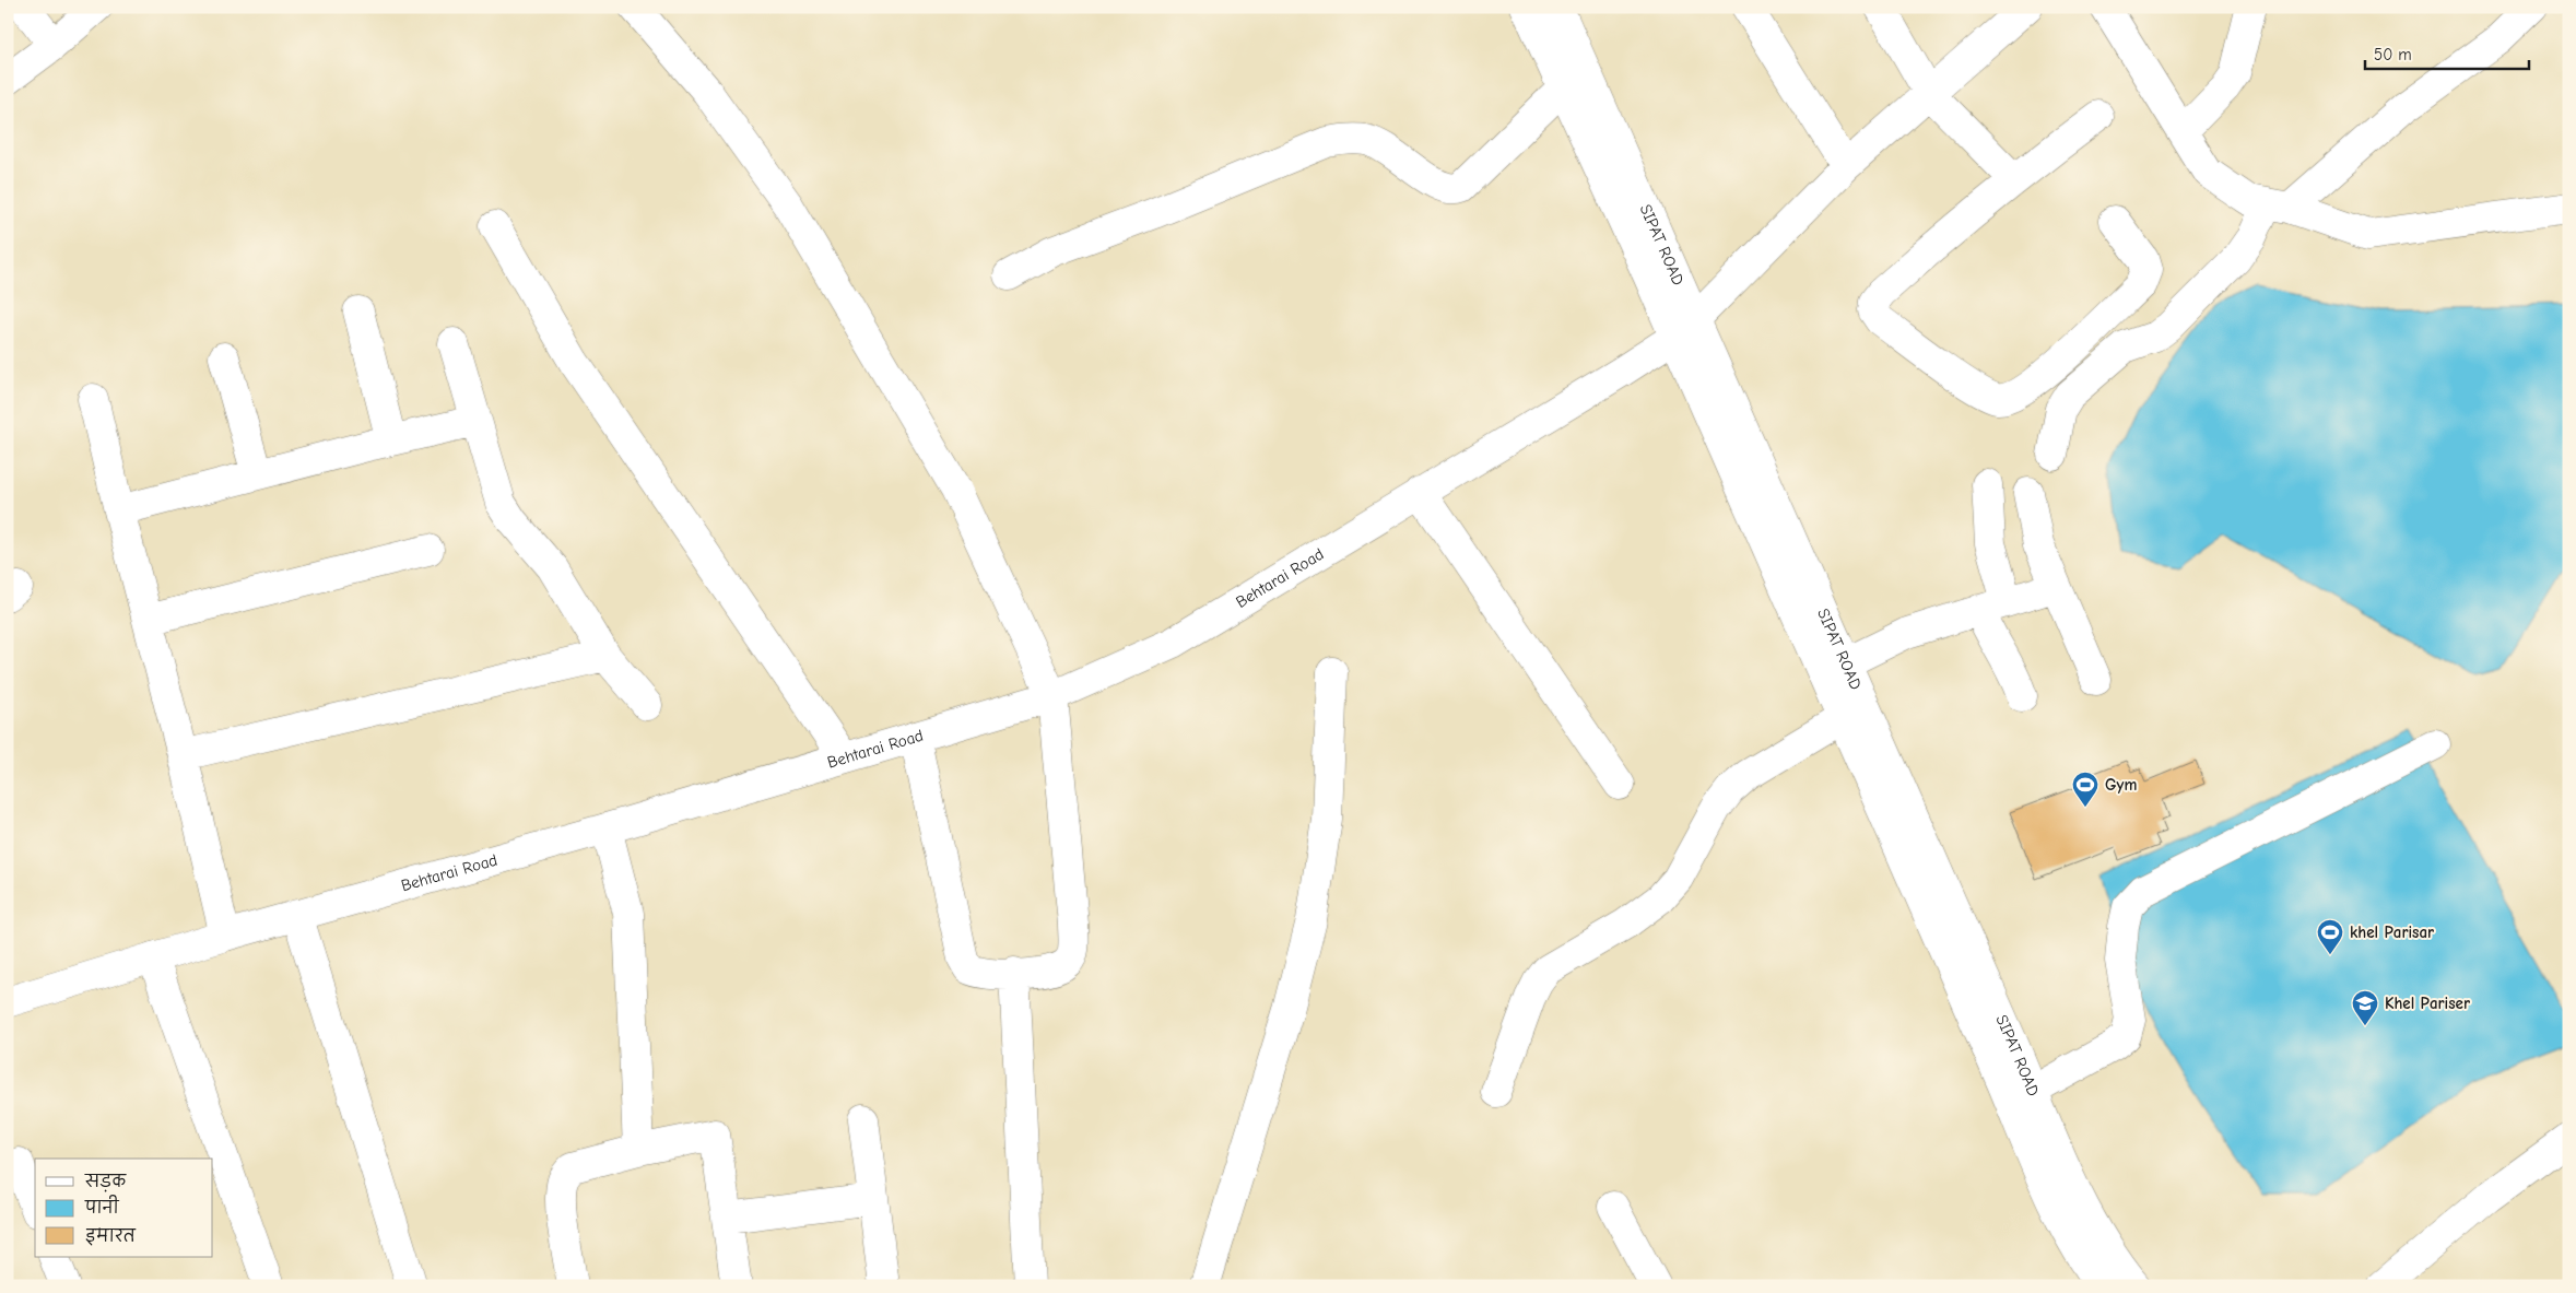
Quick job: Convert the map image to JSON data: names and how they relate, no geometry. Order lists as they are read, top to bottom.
{
  "streets": {
    "main road": ["SIPAT ROAD", "Behtarai Road"]
  },
  "crossings": [
    ["SIPAT ROAD", "Behtarai Road"]
  ],
  "places": {
    "sports": ["Gym", "khel Parisar"],
    "school or university": ["Khel Pariser"]
  },
  "legend": ["सड़क", "पानी", "इमारत"],
  "scale_bar": "50 m"
}
